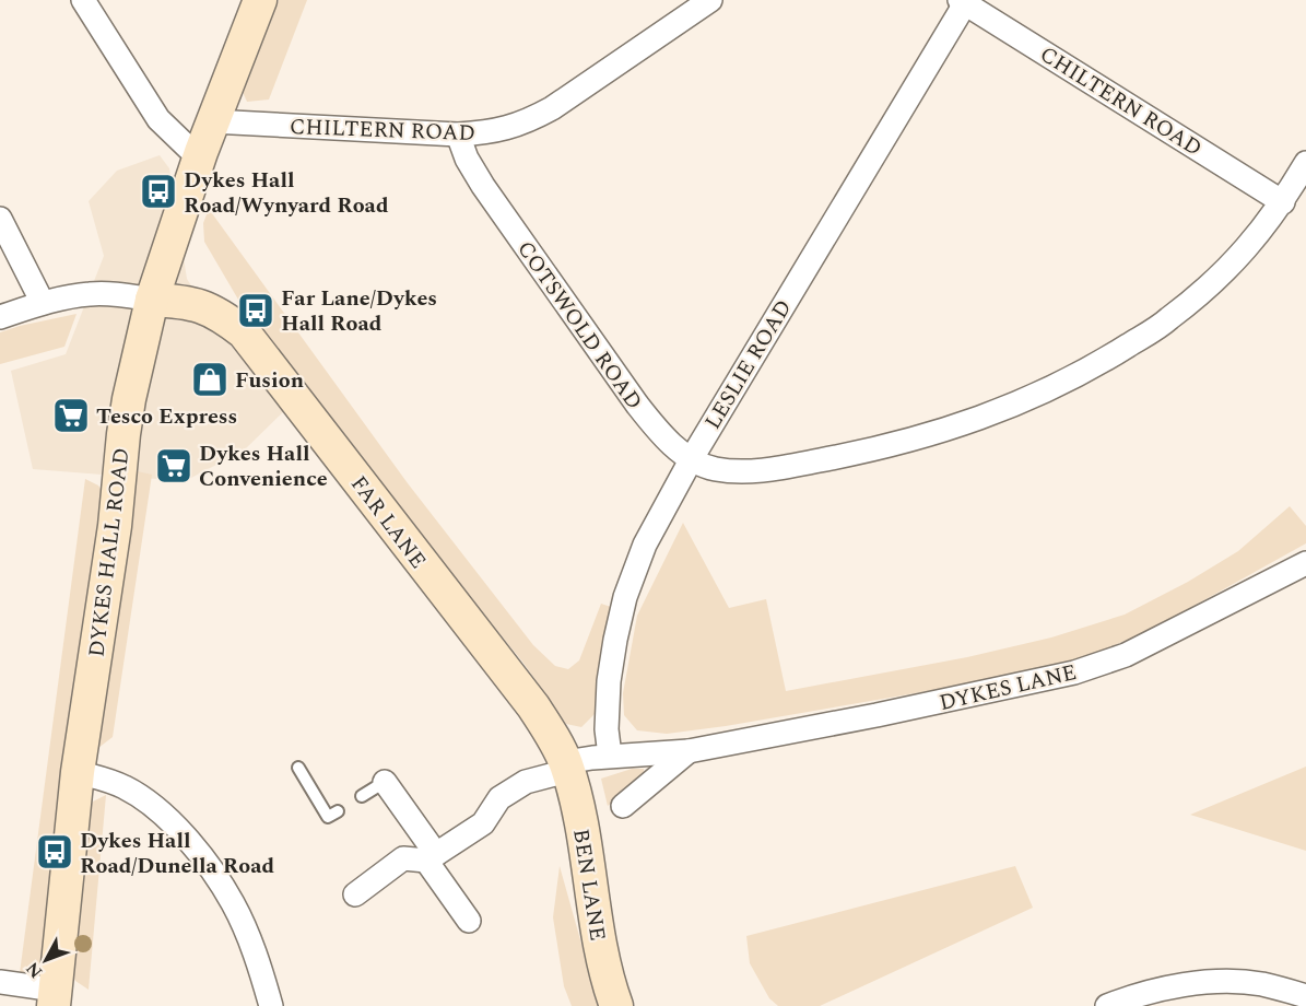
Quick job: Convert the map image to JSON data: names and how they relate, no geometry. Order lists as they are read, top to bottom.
{
  "streets": {
    "street": [
      "CHILTERN ROAD",
      "COTSWOLD ROAD",
      "LESLIE ROAD",
      "FAR LANE",
      "DYKES HALL ROAD",
      "DYKES LANE",
      "BEN LANE"
    ]
  },
  "crossings": [
    ["CHILTERN ROAD", "COTSWOLD ROAD"],
    ["CHILTERN ROAD", "LESLIE ROAD"],
    ["CHILTERN ROAD", "DYKES HALL ROAD"],
    ["COTSWOLD ROAD", "LESLIE ROAD"],
    ["LESLIE ROAD", "DYKES LANE"],
    ["FAR LANE", "DYKES HALL ROAD"],
    ["FAR LANE", "DYKES LANE"],
    ["FAR LANE", "BEN LANE"],
    ["DYKES LANE", "BEN LANE"]
  ],
  "places": {
    "bus stop": ["Dykes Hall Road/Wynyard Road", "Far Lane/Dykes Hall Road", "Dykes Hall Road/Dunella Road"],
    "shop": ["Fusion"],
    "supermarket": ["Tesco Express", "Dykes Hall Convenience"]
  },
  "north": "bottom left"
}
